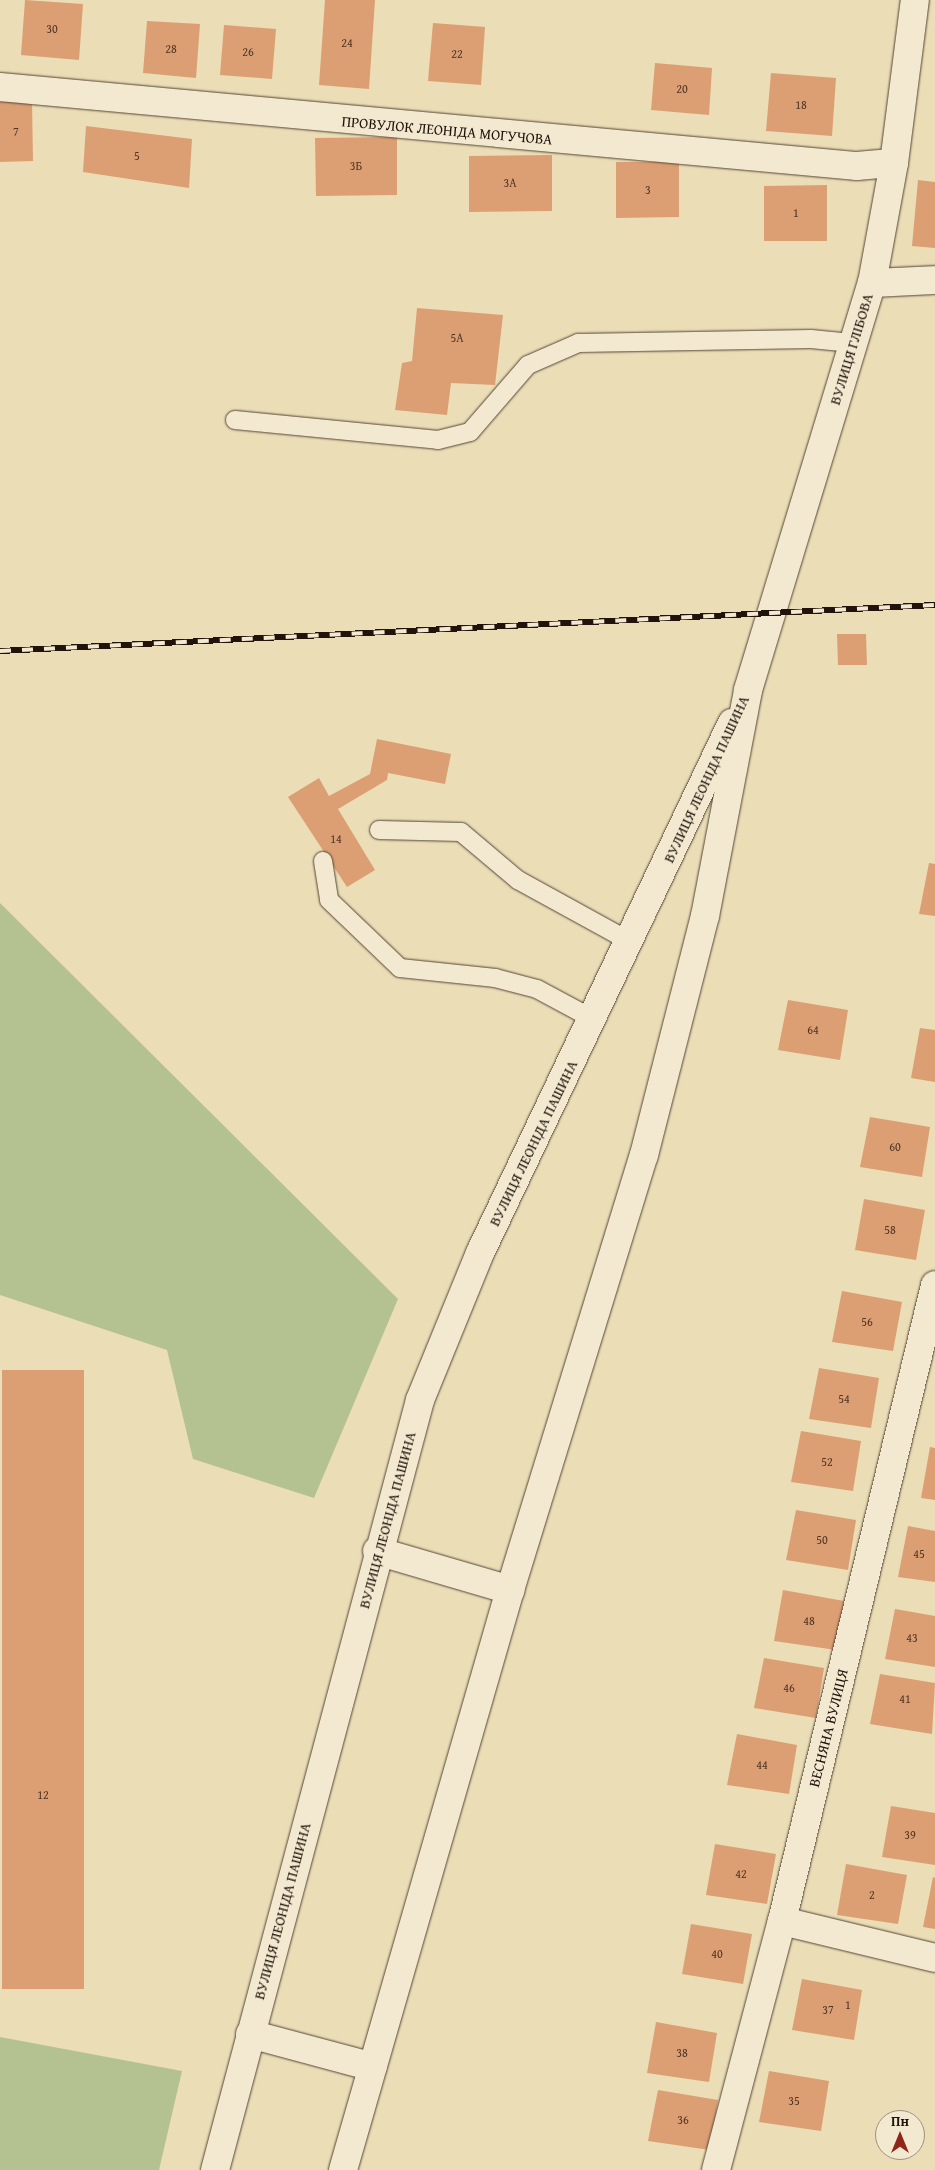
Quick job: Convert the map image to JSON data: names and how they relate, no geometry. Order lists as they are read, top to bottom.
{
  "streets": {
    "main road": [
      "ПРОВУЛОК ЛЕОНІДА МОГУЧОВА",
      "ВУЛИЦЯ ГЛІБОВА",
      "ВУЛИЦЯ ЛЕОНІДА ПАШИНА",
      "ВЕСНЯНА ВУЛИЦЯ"
    ]
  },
  "crossings": [
    ["ПРОВУЛОК ЛЕОНІДА МОГУЧОВА", "ВУЛИЦЯ ГЛІБОВА"],
    ["ВУЛИЦЯ ГЛІБОВА", "ВУЛИЦЯ ЛЕОНІДА ПАШИНА"]
  ],
  "house_numbers": [
    "30",
    "24",
    "28",
    "26",
    "22",
    "20",
    "18",
    "7",
    "5",
    "3Б",
    "3А",
    "3",
    "1",
    "5А",
    "14",
    "64",
    "60",
    "58",
    "56",
    "54",
    "52",
    "50",
    "45",
    "48",
    "43",
    "46",
    "41",
    "44",
    "12",
    "39",
    "42",
    "2",
    "40",
    "1",
    "37",
    "38",
    "35",
    "36"
  ],
  "north": "top"
}
